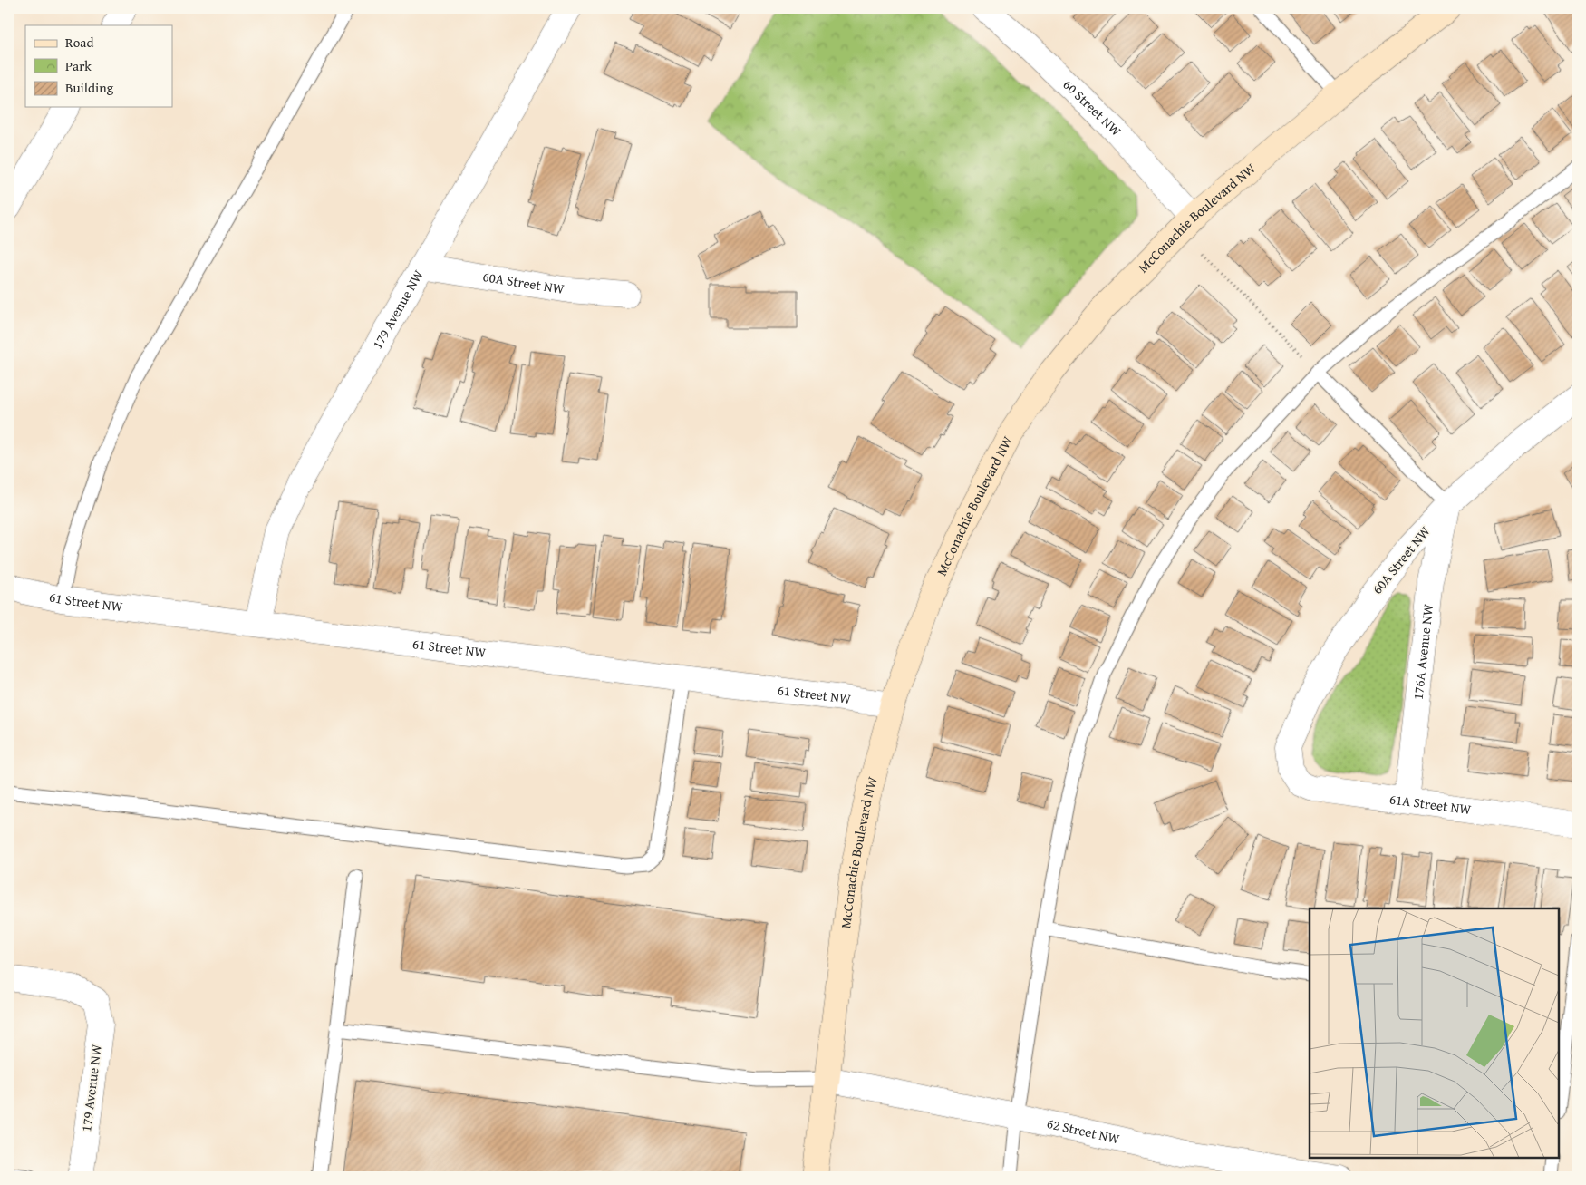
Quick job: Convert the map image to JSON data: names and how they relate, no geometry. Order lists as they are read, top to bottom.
{
  "streets": {
    "street": [
      "60 Street NW",
      "McConachie Boulevard NW",
      "60A Street NW",
      "179 Avenue NW",
      "61 Street NW",
      "176A Avenue NW",
      "61A Street NW",
      "62 Street NW"
    ]
  },
  "crossings": [
    ["60 Street NW", "McConachie Boulevard NW"],
    ["McConachie Boulevard NW", "61 Street NW"],
    ["McConachie Boulevard NW", "62 Street NW"],
    ["60A Street NW", "179 Avenue NW"],
    ["60A Street NW", "176A Avenue NW"],
    ["60A Street NW", "61A Street NW"],
    ["179 Avenue NW", "61 Street NW"],
    ["176A Avenue NW", "61A Street NW"]
  ],
  "legend": ["Road", "Park", "Building"]
}
